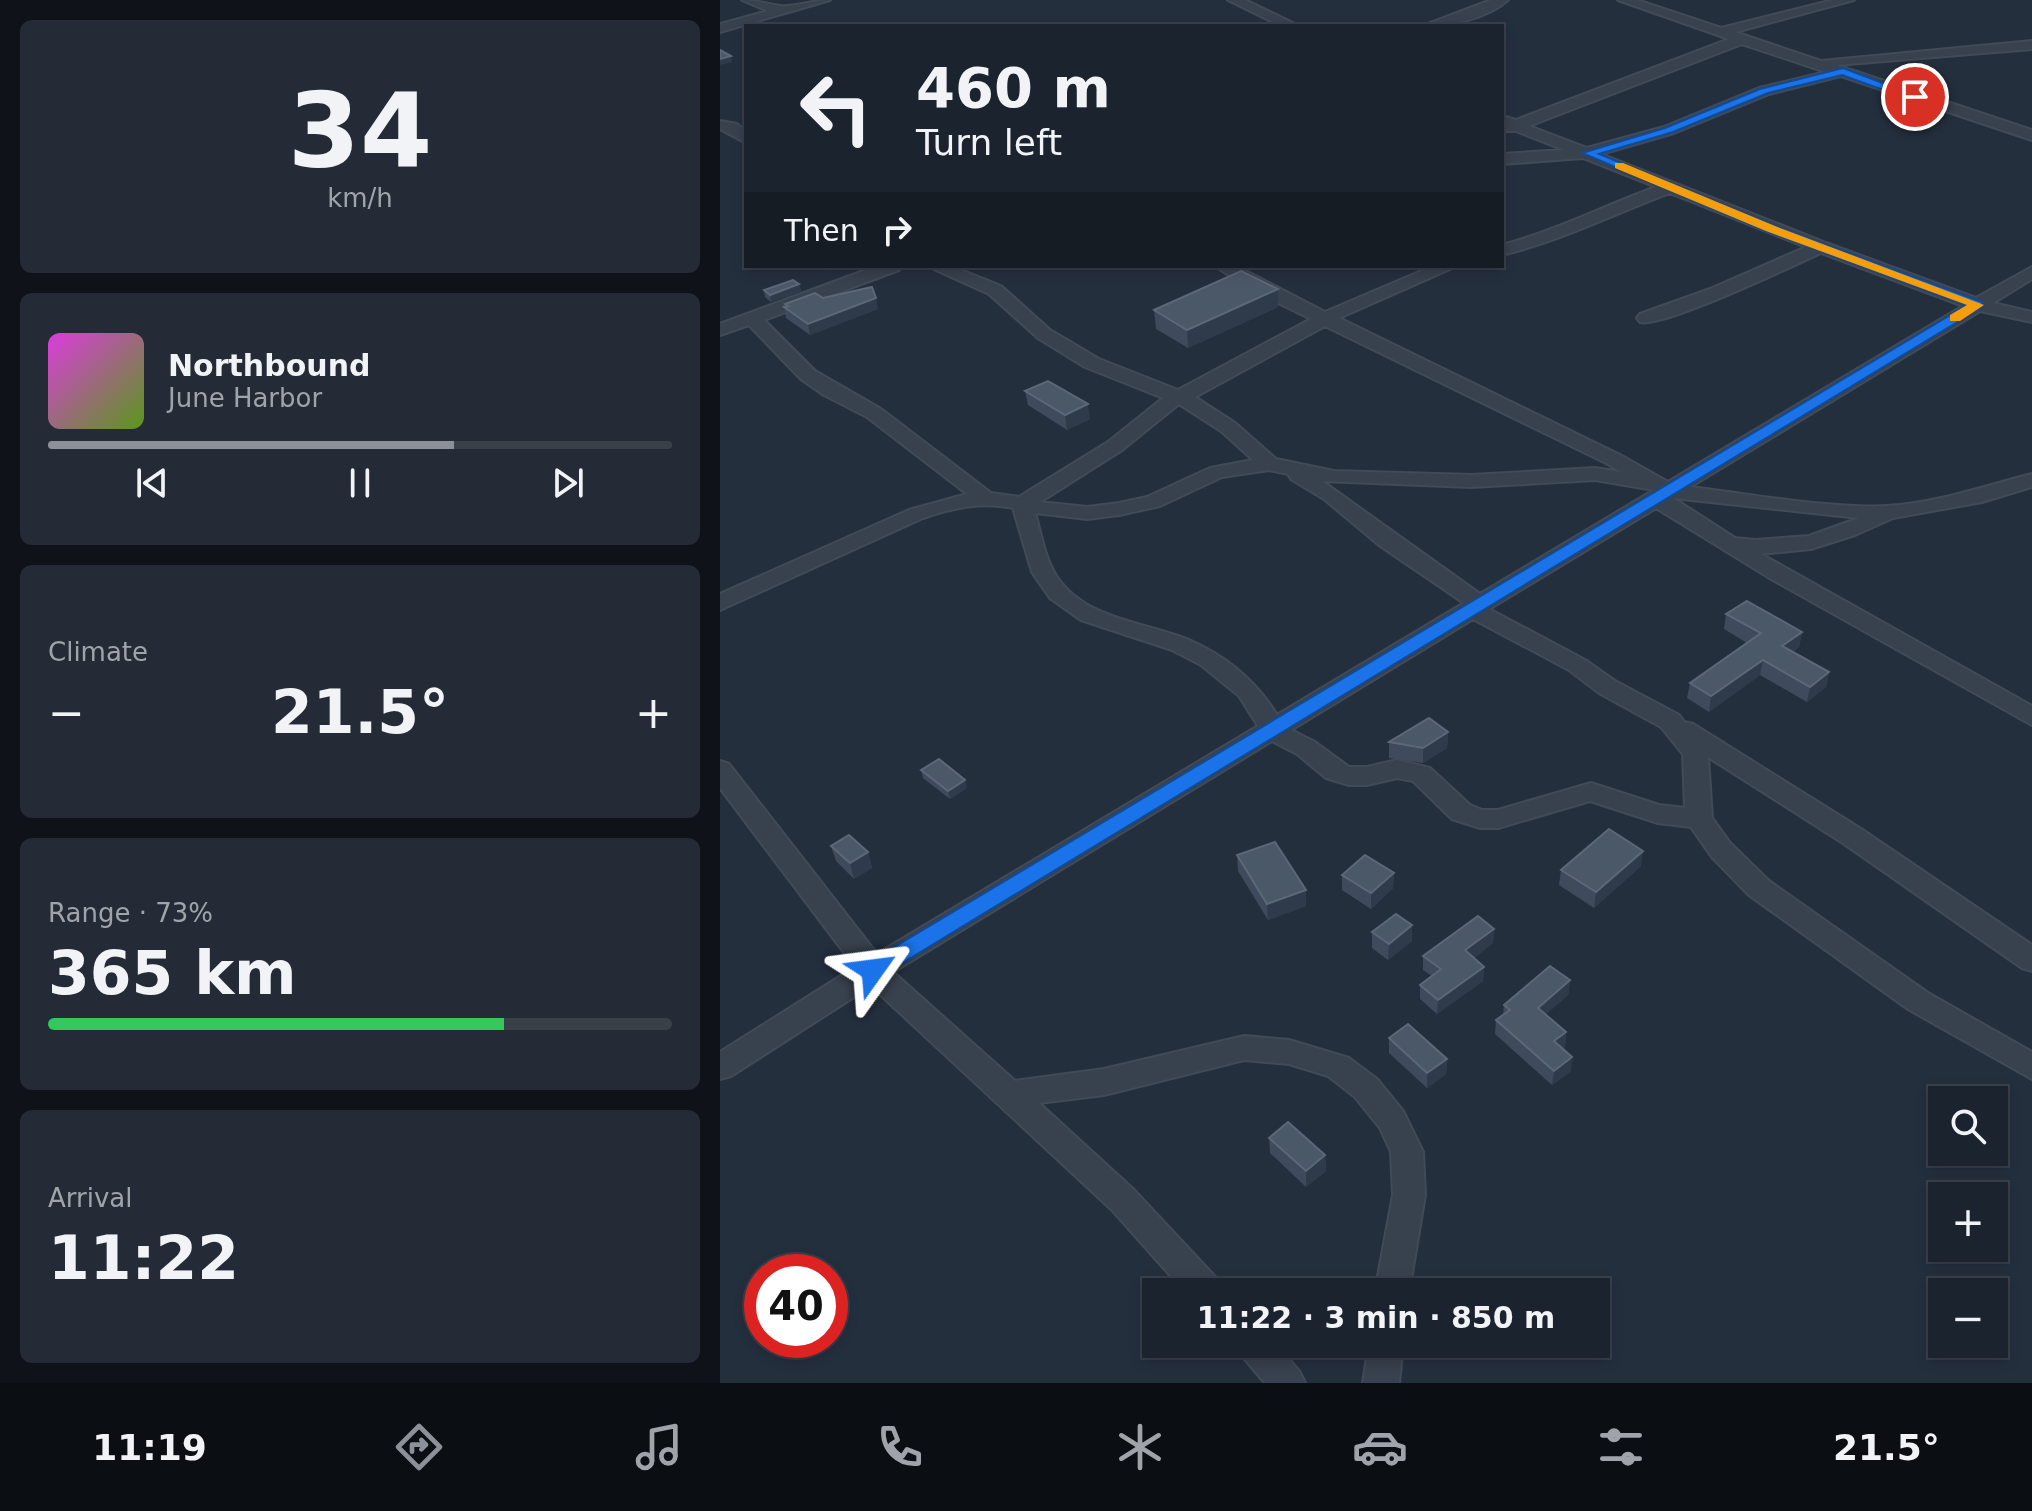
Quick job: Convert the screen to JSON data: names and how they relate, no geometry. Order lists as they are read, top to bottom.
{
  "page": {
    "tile": [
      ["34", "km/h"],
      "Climate",
      ["Range · 73%", "365 km"],
      ["Arrival", "11:22"]
    ],
    "turn": ["460 m", "Turn left"],
    "then": "Then",
    "song": ["Northbound", "June Harbor"],
    "heat": ["−", "21.5°", "+"],
    "map_buttons": ["+", "−"],
    "limit": "40",
    "trip": "11:22 · 3 min · 850 m",
    "tabs": ["11:19", "21.5°"]
  }
}
